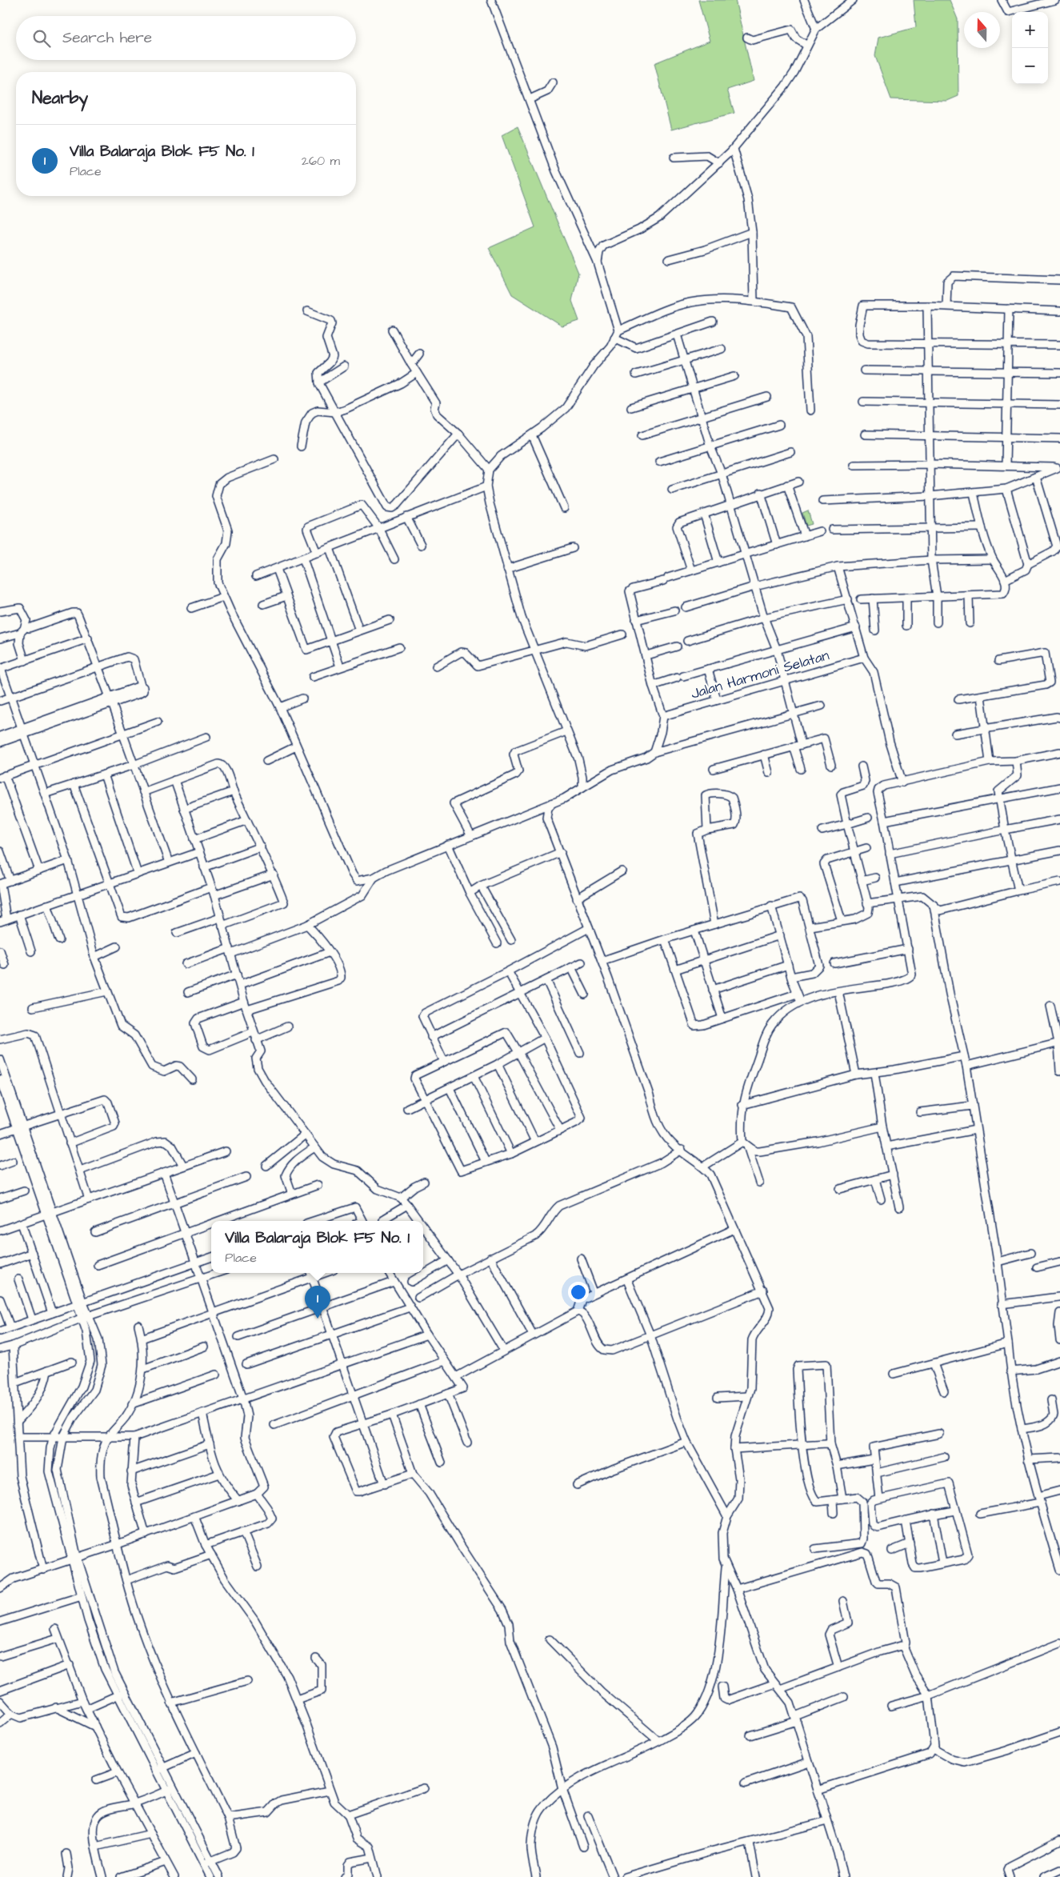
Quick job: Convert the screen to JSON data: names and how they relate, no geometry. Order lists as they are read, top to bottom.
{
  "streets": {
    "street": ["Jalan Harmoni Selatan"]
  },
  "north": "top",
  "page": {
    "map_buttons": ["+", "−"],
    "search": "Search here",
    "heading": "Nearby",
    "list": [
      {
        "mark": "1",
        "name": "Villa Balaraja Blok F5 No. 1",
        "note": "Place",
        "value": "260 m"
      }
    ],
    "popup": ["Villa Balaraja Blok F5 No. 1", "Place"],
    "pins": "1"
  }
}
